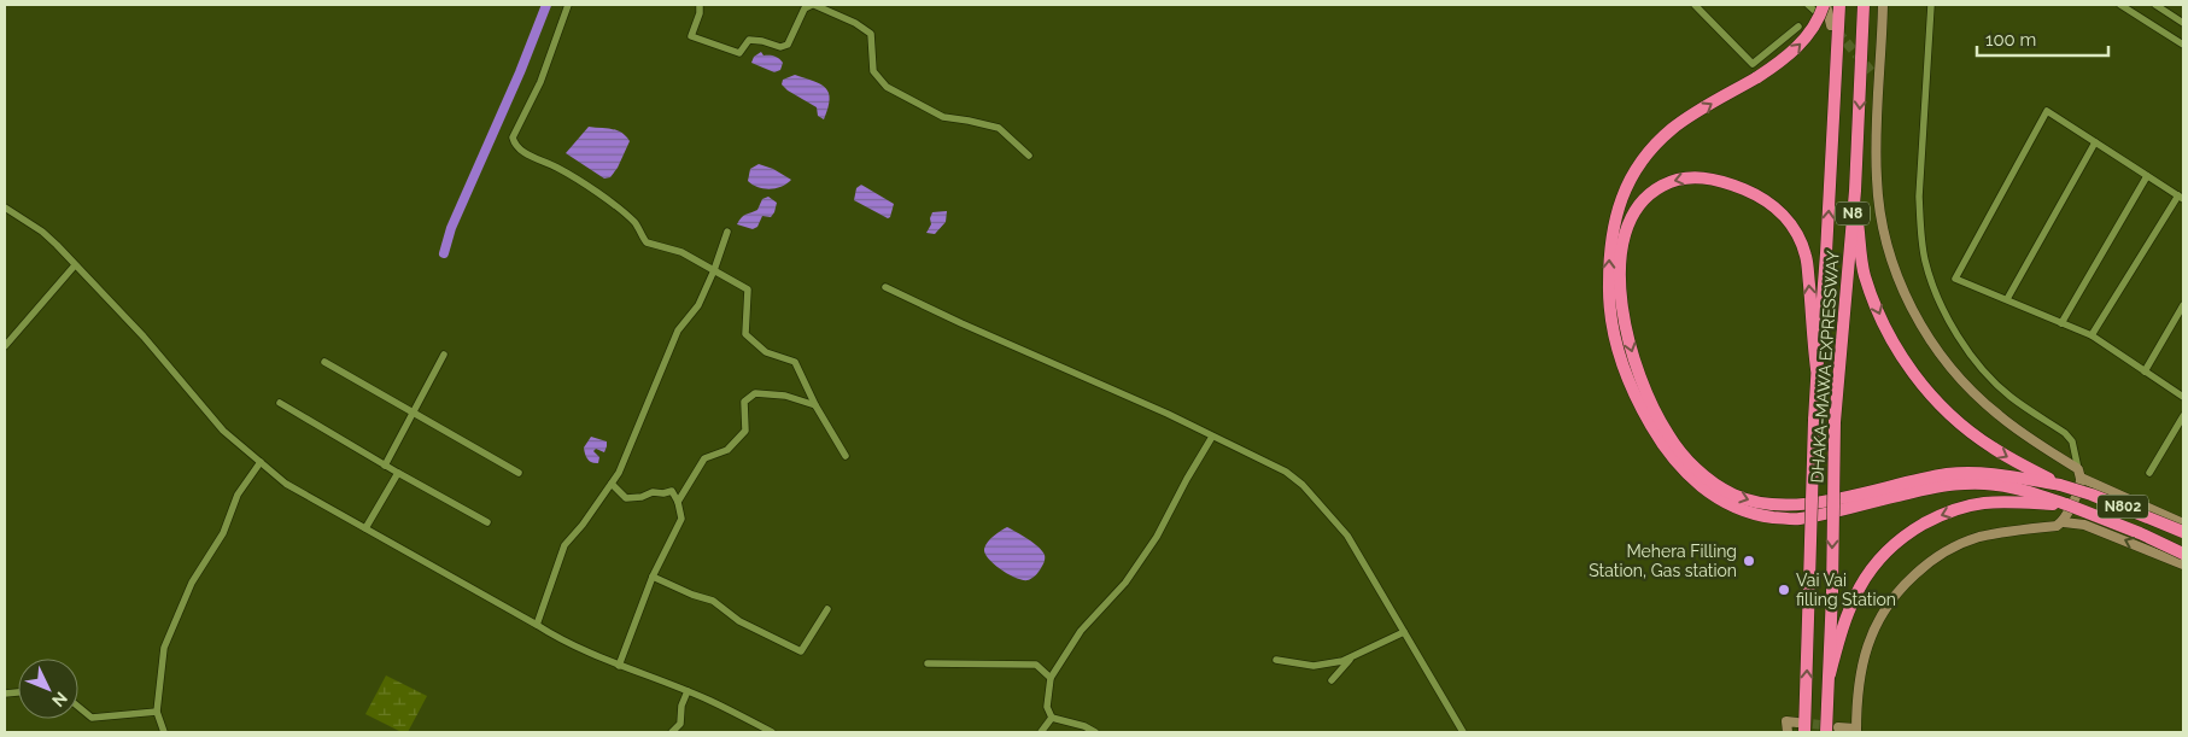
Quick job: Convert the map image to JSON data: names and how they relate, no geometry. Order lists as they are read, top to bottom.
{
  "streets": {
    "highway": ["N8", "DHAKA-MAWA EXPRESSWAY", "N802"]
  },
  "places": ["Mehera Filling Station, Gas station", "Vai Vai filling Station"],
  "scale_bar": "100 m",
  "north": "bottom right"
}
